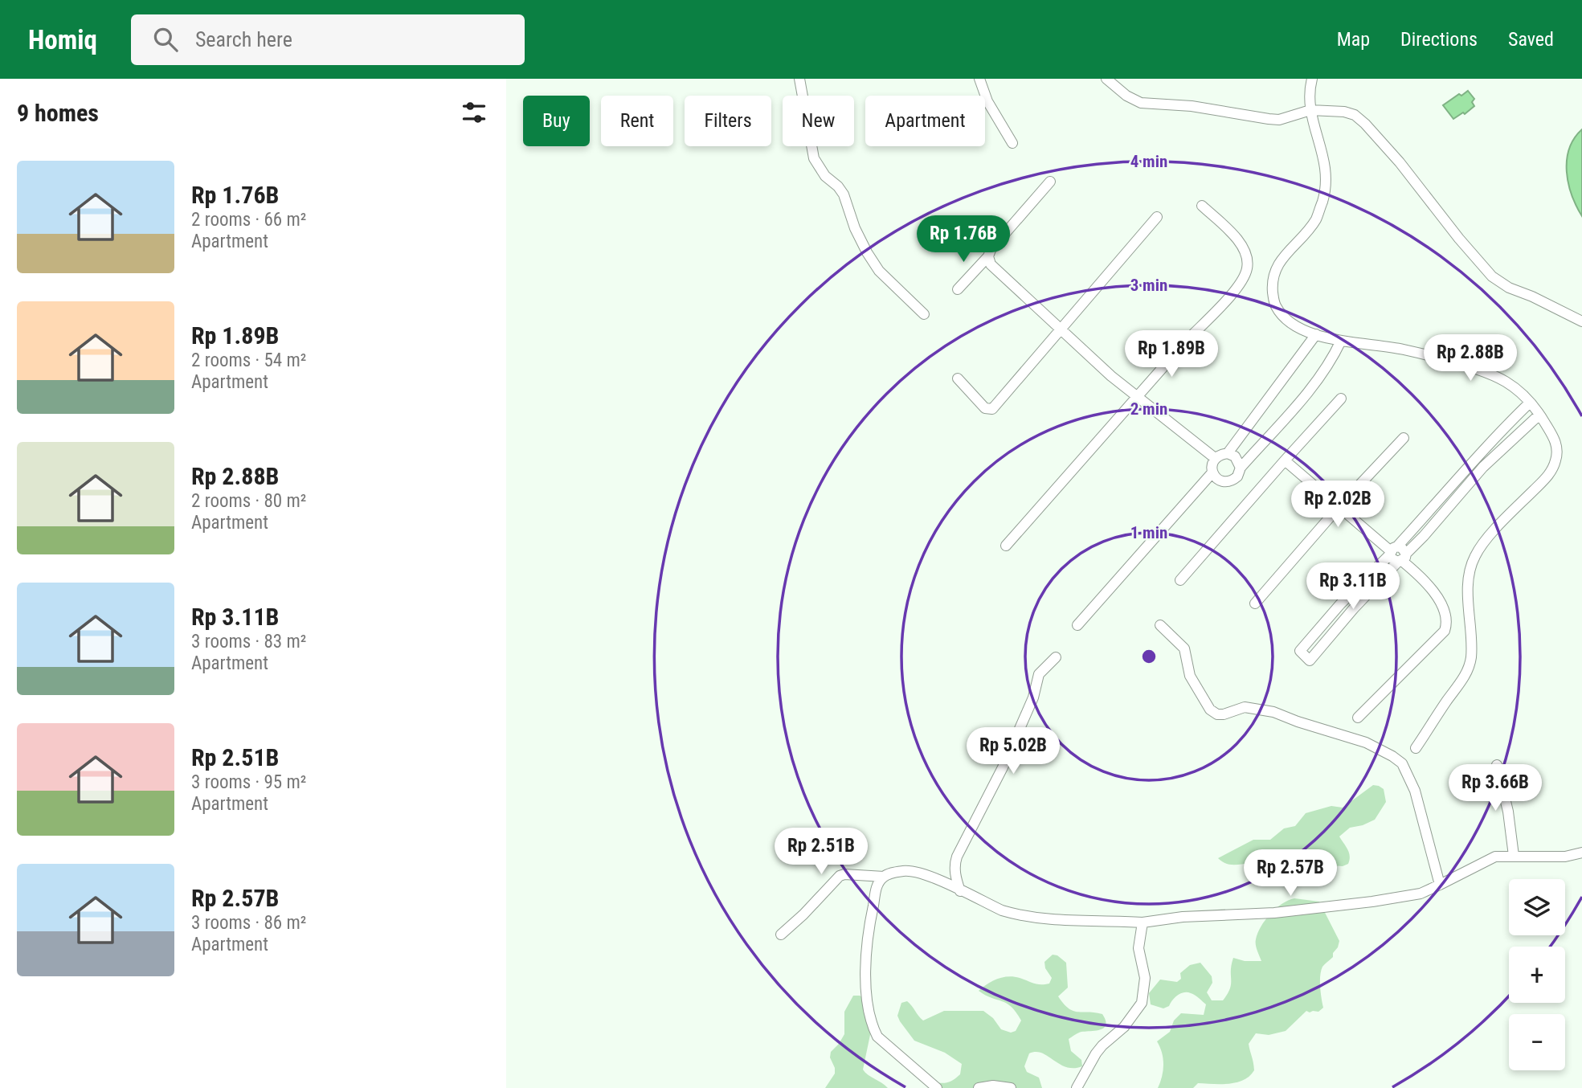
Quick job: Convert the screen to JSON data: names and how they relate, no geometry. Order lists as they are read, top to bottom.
{
  "page": {
    "header": "Homiq",
    "search": "Search here",
    "nav": ["Map", "Directions", "Saved"],
    "heading": "9 homes",
    "chip": [
      "Buy",
      "Rent",
      "Filters",
      "New",
      "Apartment"
    ],
    "list": [
      {
        "name": "Rp 1.76B",
        "note": "2 rooms · 66 m² · Apartment"
      },
      {
        "name": "Rp 1.89B",
        "note": "2 rooms · 54 m² · Apartment"
      },
      {
        "name": "Rp 2.88B",
        "note": "2 rooms · 80 m² · Apartment"
      },
      {
        "name": "Rp 3.11B",
        "note": "3 rooms · 83 m² · Apartment"
      },
      {
        "name": "Rp 2.51B",
        "note": "3 rooms · 95 m² · Apartment"
      },
      {
        "name": "Rp 2.57B",
        "note": "3 rooms · 86 m² · Apartment"
      }
    ],
    "price": [
      "Rp 1.76B",
      "Rp 1.89B",
      "Rp 2.88B",
      "Rp 2.02B",
      "Rp 3.11B",
      "Rp 5.02B",
      "Rp 3.66B",
      "Rp 2.51B",
      "Rp 2.57B"
    ],
    "map_buttons": ["+", "−"]
  },
  "rings": [
    "4 min",
    "3 min",
    "2 min",
    "1 min"
  ]
}
